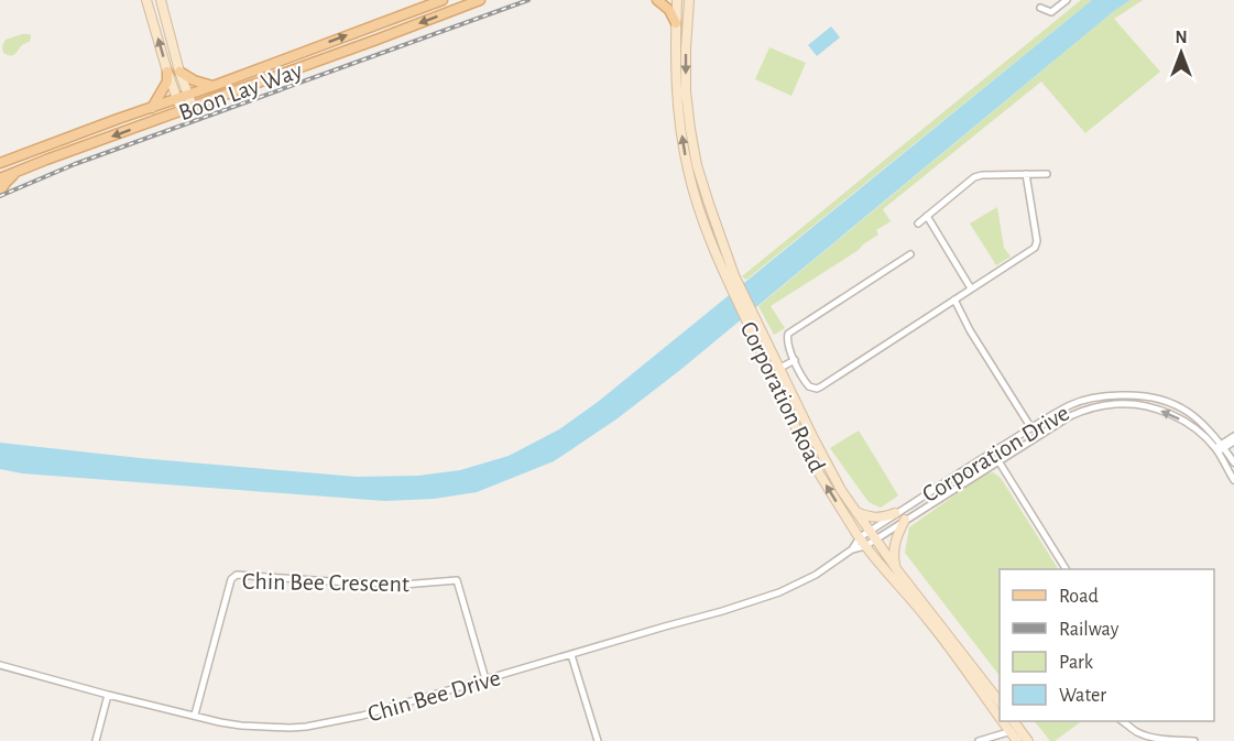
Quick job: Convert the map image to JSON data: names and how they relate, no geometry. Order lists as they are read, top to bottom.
{
  "streets": {
    "main road": ["Boon Lay Way", "Corporation Road"],
    "street": ["Corporation Drive", "Chin Bee Crescent", "Chin Bee Drive"]
  },
  "crossings": [
    ["Corporation Road", "Corporation Drive"],
    ["Corporation Road", "Chin Bee Drive"],
    ["Corporation Drive", "Chin Bee Drive"],
    ["Chin Bee Crescent", "Chin Bee Drive"]
  ],
  "legend": [
    "Road",
    "Railway",
    "Park",
    "Water"
  ],
  "north": "top"
}
